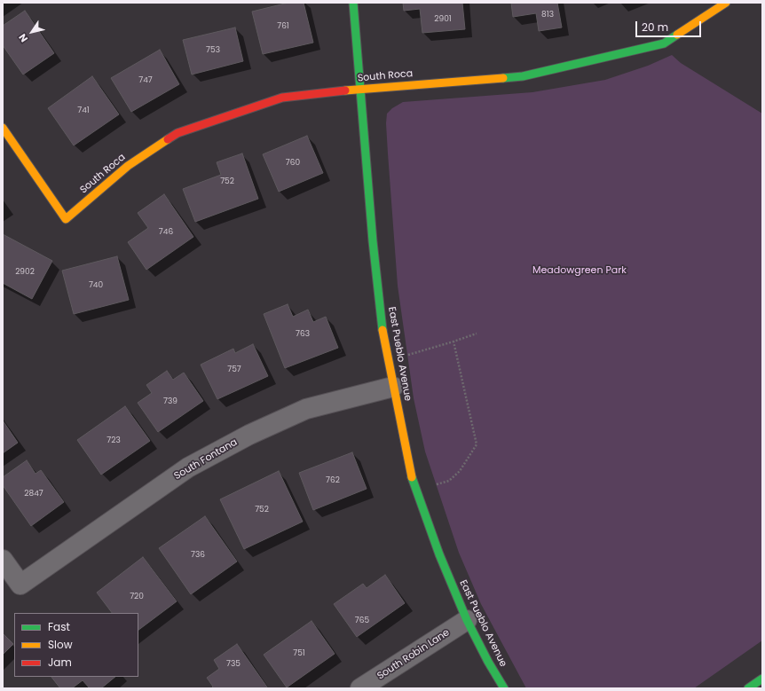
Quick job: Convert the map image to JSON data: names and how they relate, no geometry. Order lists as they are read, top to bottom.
{
  "streets": {
    "street": [
      "South Roca",
      "East Pueblo Avenue",
      "South Fontana",
      "South Robin Lane"
    ]
  },
  "crossings": [
    ["South Roca", "East Pueblo Avenue"],
    ["East Pueblo Avenue", "South Fontana"],
    ["East Pueblo Avenue", "South Robin Lane"]
  ],
  "parks": ["Meadowgreen Park"],
  "house_numbers": [
    "813",
    "2901",
    "761",
    "753",
    "747",
    "741",
    "760",
    "752",
    "746",
    "2902",
    "740",
    "763",
    "757",
    "739",
    "723",
    "762",
    "2847",
    "752",
    "736",
    "720",
    "765",
    "751",
    "735"
  ],
  "legend": ["Fast", "Slow", "Jam"],
  "scale_bar": "20 m",
  "north": "bottom left"
}
